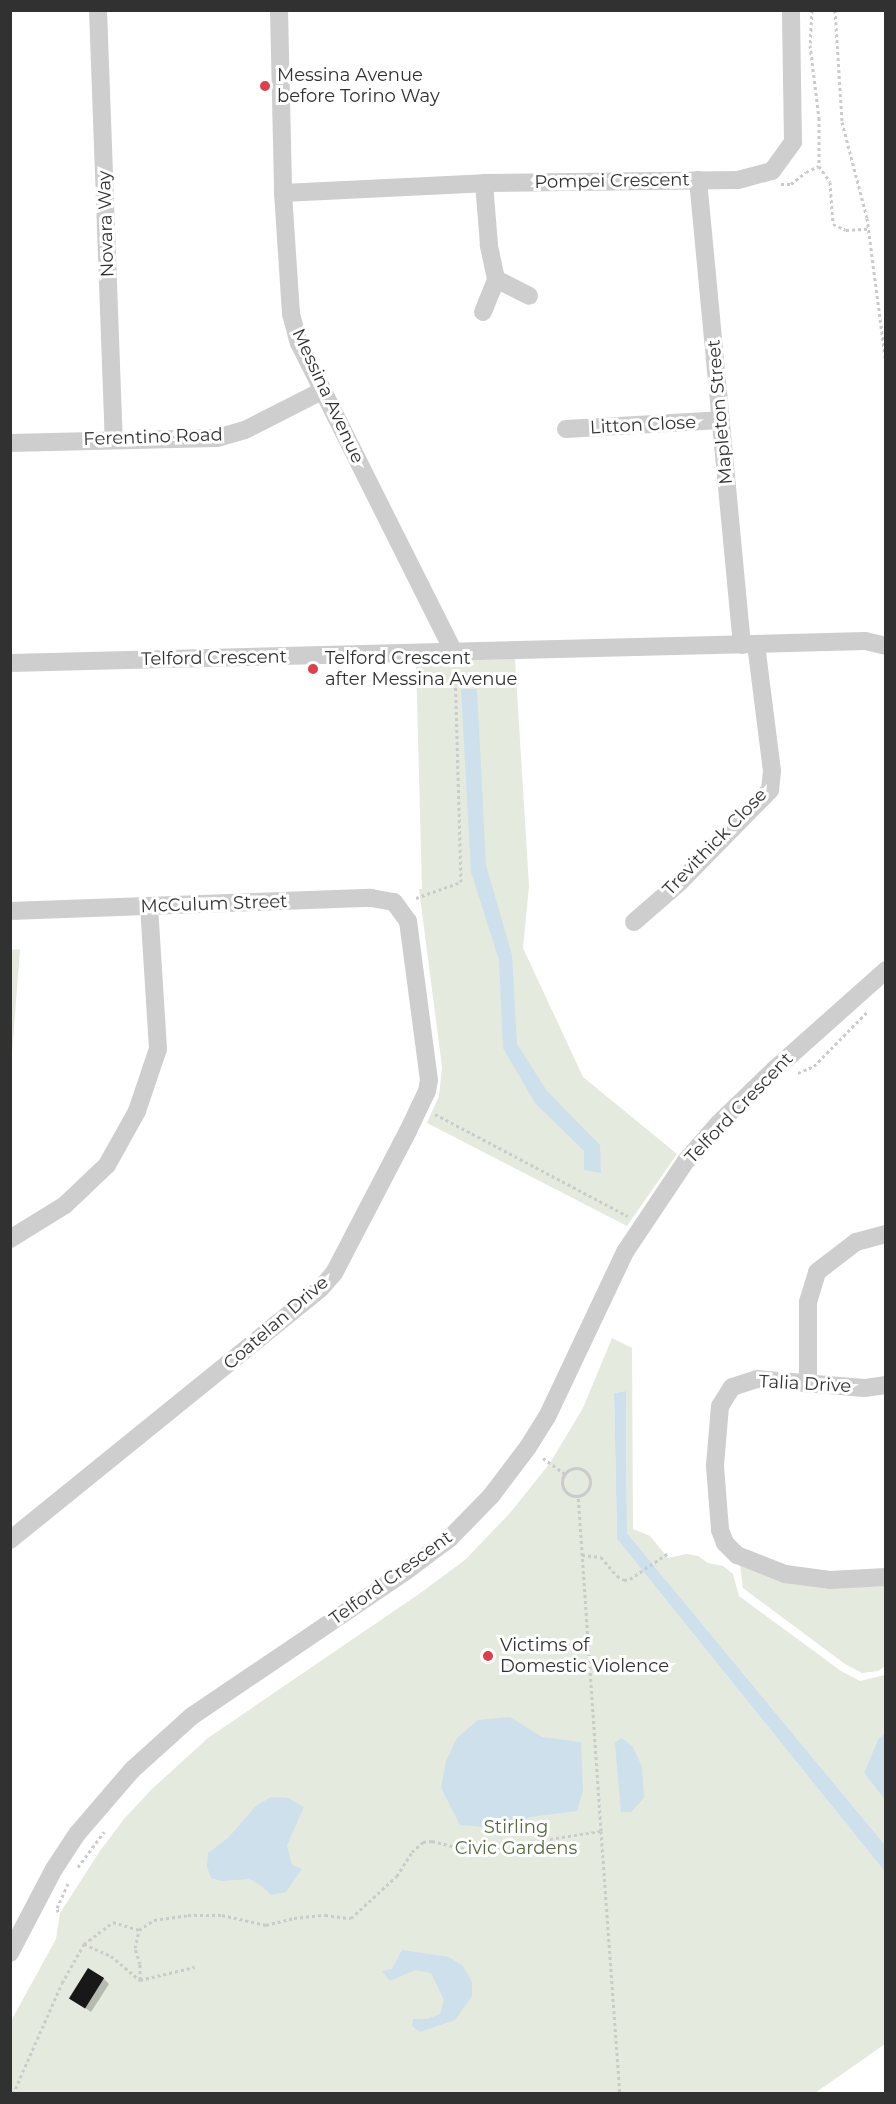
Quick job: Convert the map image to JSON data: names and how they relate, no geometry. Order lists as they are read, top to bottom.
{
  "streets": {
    "street": [
      "Pompei Crescent",
      "Novara Way",
      "Messina Avenue",
      "Mapleton Street",
      "Litton Close",
      "Ferentino Road",
      "Telford Crescent",
      "Trevithick Close",
      "McCulum Street",
      "Coatelan Drive",
      "Talia Drive"
    ]
  },
  "crossings": [
    ["Pompei Crescent", "Messina Avenue"],
    ["Pompei Crescent", "Mapleton Street"],
    ["Novara Way", "Ferentino Road"],
    ["Messina Avenue", "Ferentino Road"],
    ["Messina Avenue", "Telford Crescent"],
    ["Mapleton Street", "Litton Close"],
    ["Mapleton Street", "Telford Crescent"],
    ["Mapleton Street", "Trevithick Close"],
    ["Telford Crescent", "Trevithick Close"],
    ["McCulum Street", "Coatelan Drive"]
  ],
  "parks": ["Stirling Civic Gardens"],
  "places": ["Messina Avenue before Torino Way", "Telford Crescent after Messina Avenue", "Victims of Domestic Violence"]
}
